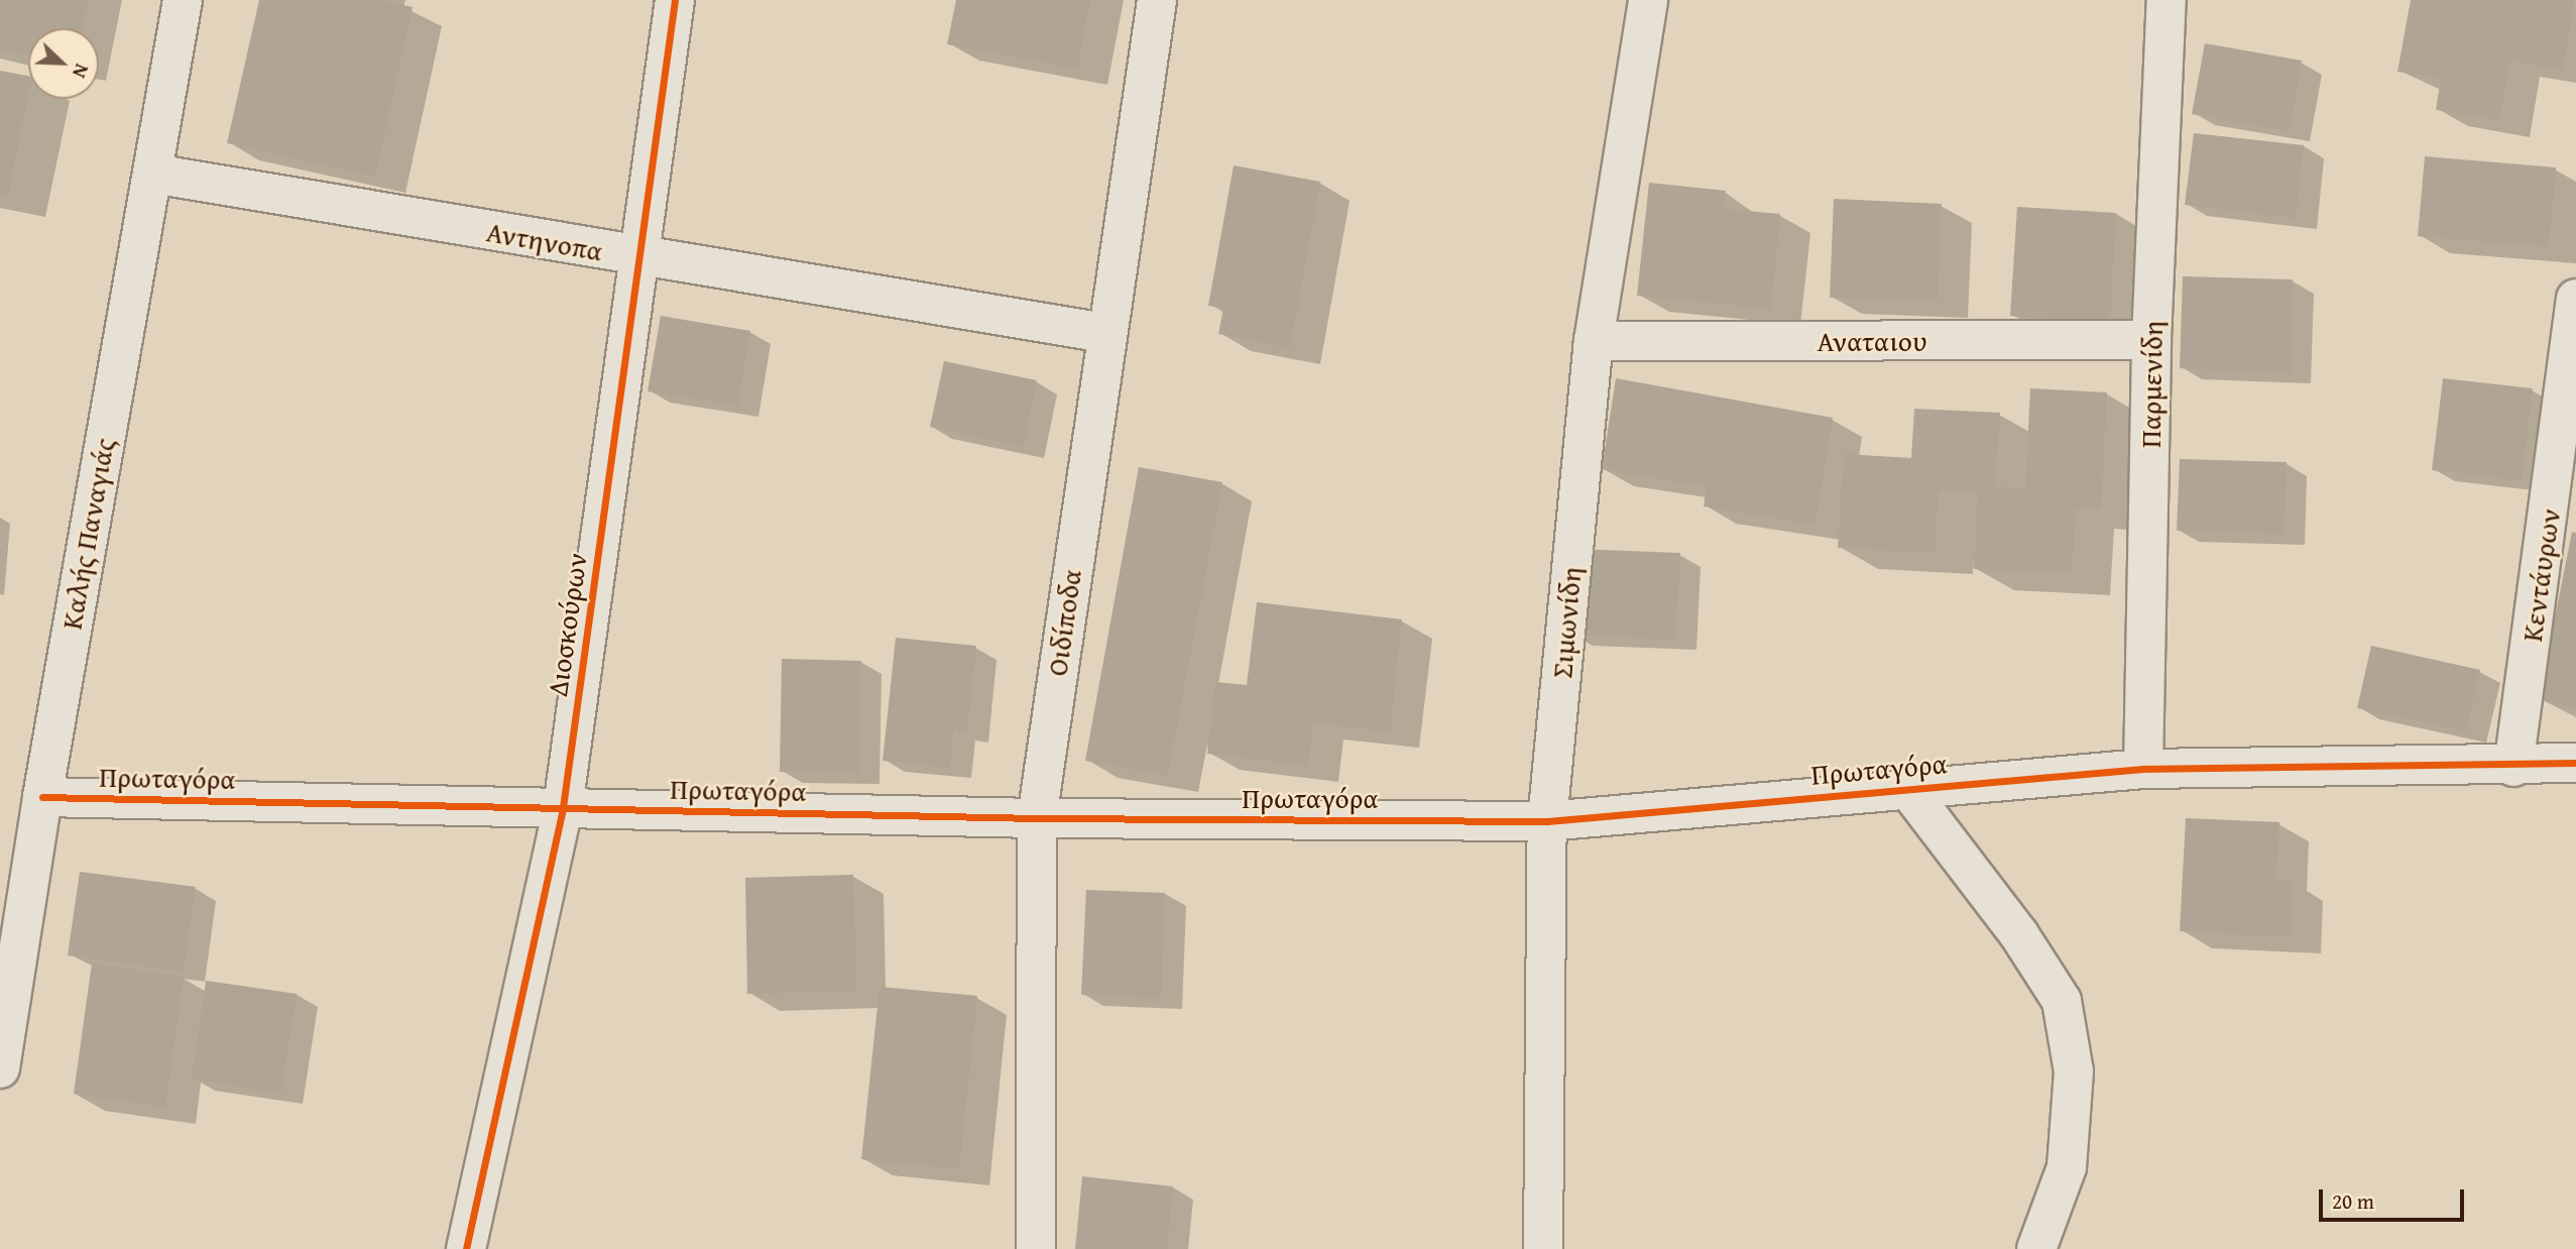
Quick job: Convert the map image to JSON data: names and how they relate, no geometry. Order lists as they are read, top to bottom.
{
  "streets": {
    "street": [
      "Αντηνοπα",
      "Αναταιου",
      "Παρμενίδη",
      "Καλής Παναγιάς",
      "Κεντάυρων",
      "Οιδίποδα",
      "Σιμωνίδη",
      "Διοσκούρων",
      "Πρωταγόρα"
    ]
  },
  "crossings": [
    ["Αντηνοπα", "Καλής Παναγιάς"],
    ["Αντηνοπα", "Οιδίποδα"],
    ["Αντηνοπα", "Διοσκούρων"],
    ["Αναταιου", "Παρμενίδη"],
    ["Αναταιου", "Σιμωνίδη"],
    ["Παρμενίδη", "Πρωταγόρα"],
    ["Καλής Παναγιάς", "Πρωταγόρα"],
    ["Κεντάυρων", "Πρωταγόρα"],
    ["Οιδίποδα", "Πρωταγόρα"],
    ["Σιμωνίδη", "Πρωταγόρα"],
    ["Διοσκούρων", "Πρωταγόρα"]
  ],
  "scale_bar": "20 m",
  "north": "bottom right"
}
